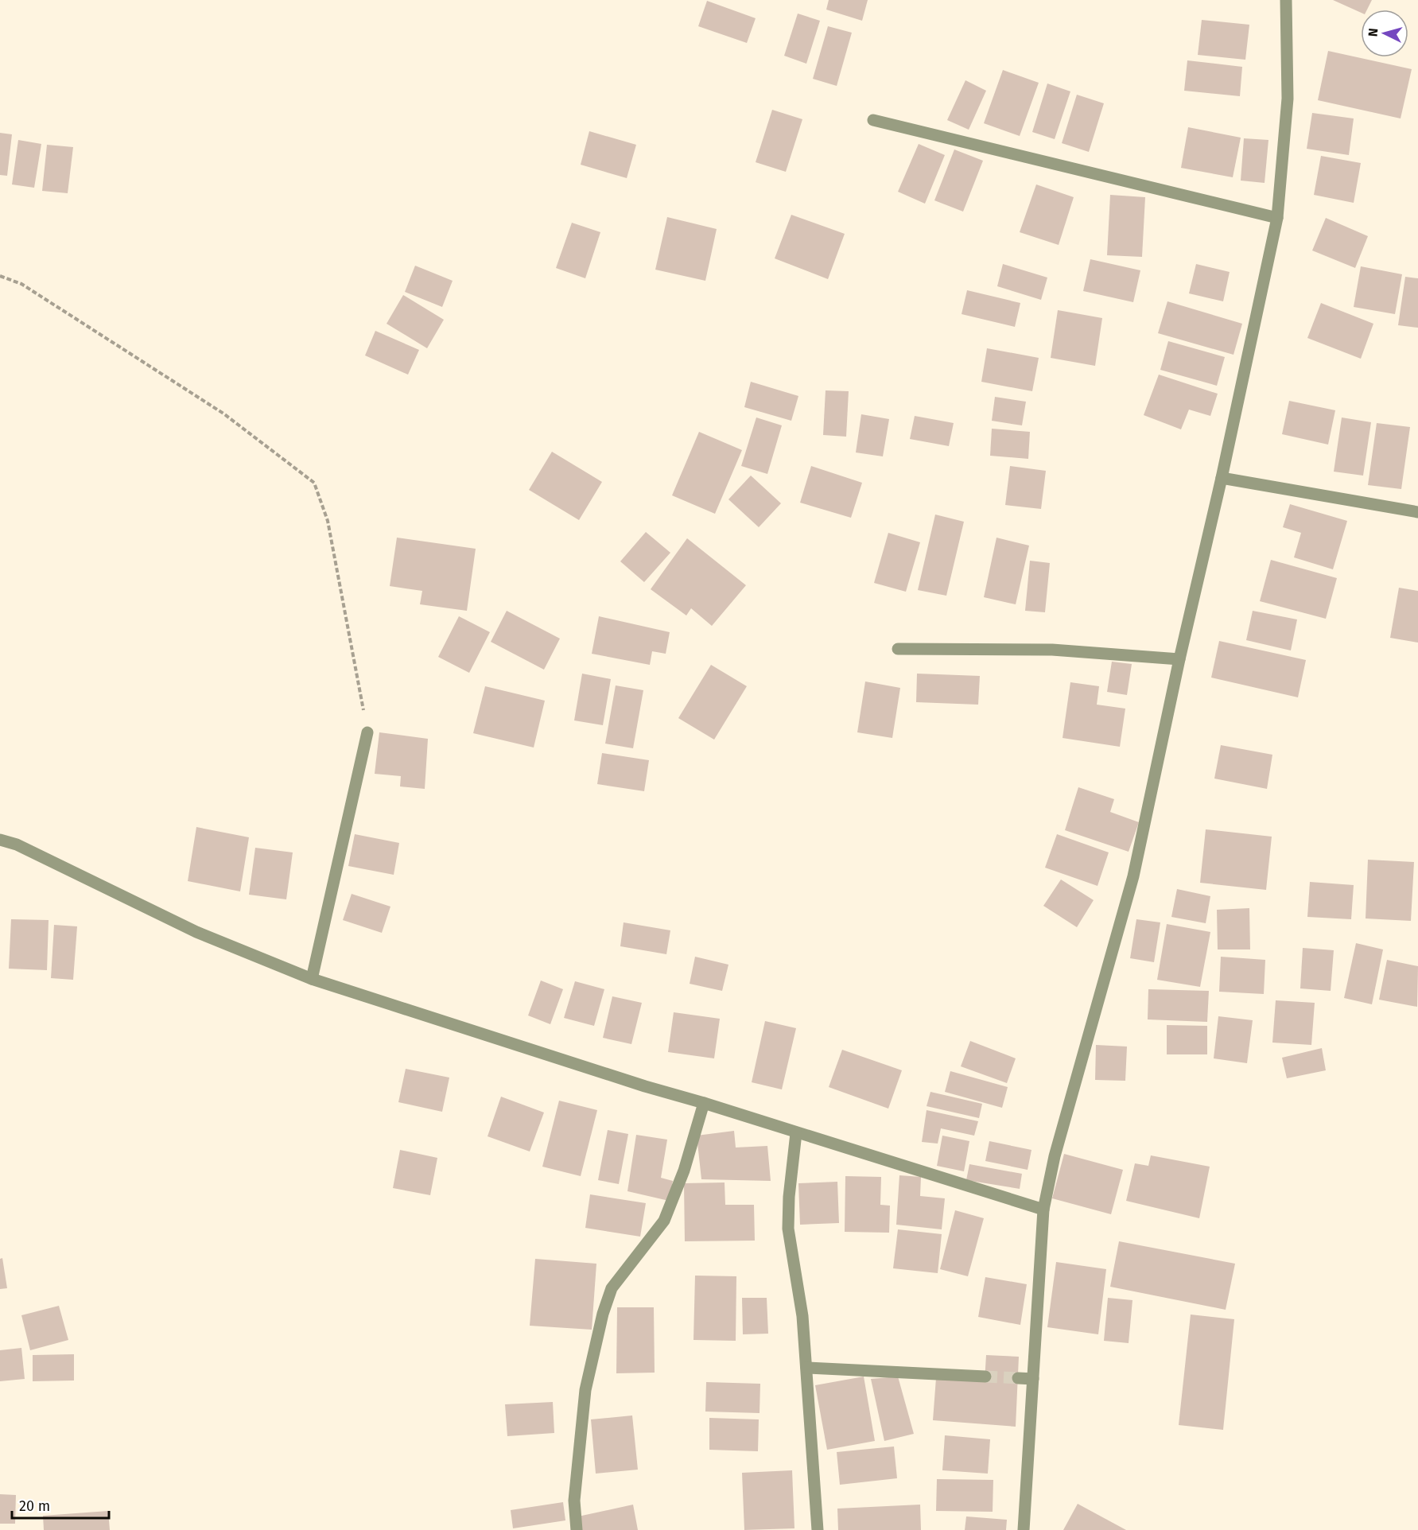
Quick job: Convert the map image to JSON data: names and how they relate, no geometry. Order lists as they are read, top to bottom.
{
  "scale_bar": "20 m",
  "north": "left"
}
